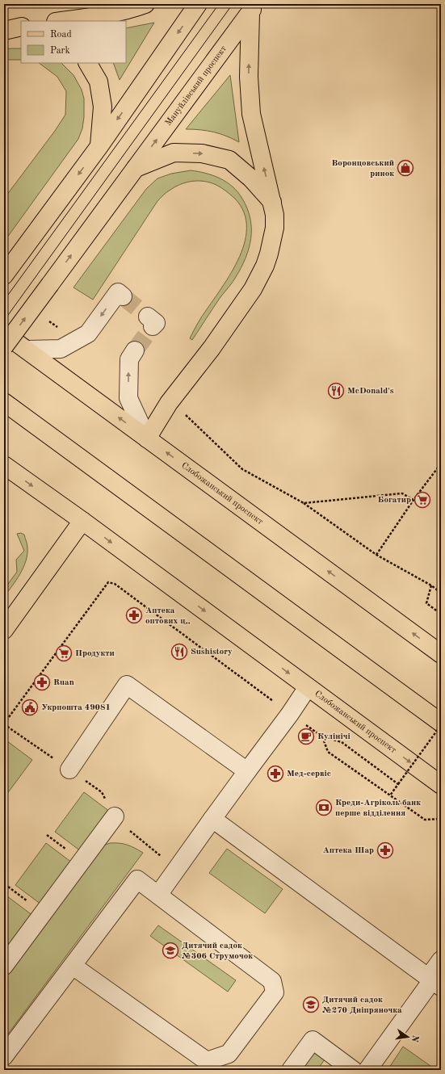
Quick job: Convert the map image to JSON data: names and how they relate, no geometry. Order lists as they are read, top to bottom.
{
  "streets": {
    "main road": ["Мануйлівський проспект", "Слобожанський проспект"]
  },
  "places": {
    "shop": ["Воронцовський ринок"],
    "restaurant": ["McDonald's", "Sushistory"],
    "supermarket": ["Богатир", "Продукти"],
    "pharmacy": [
      "Аптека оптових ц‥",
      "Ruan",
      "Мед-сервіс",
      "Аптека Шар"
    ],
    "public building": ["Укрпошта 49081"],
    "cafe": ["Кулінічі"],
    "bank": ["Креди-Агріколь банк перше відділення"],
    "school or university": ["Дитячий садок №306 Струмочок", "Дитячий садок №270 Дніпряночка"]
  },
  "legend": ["Road", "Park"],
  "north": "right"
}
